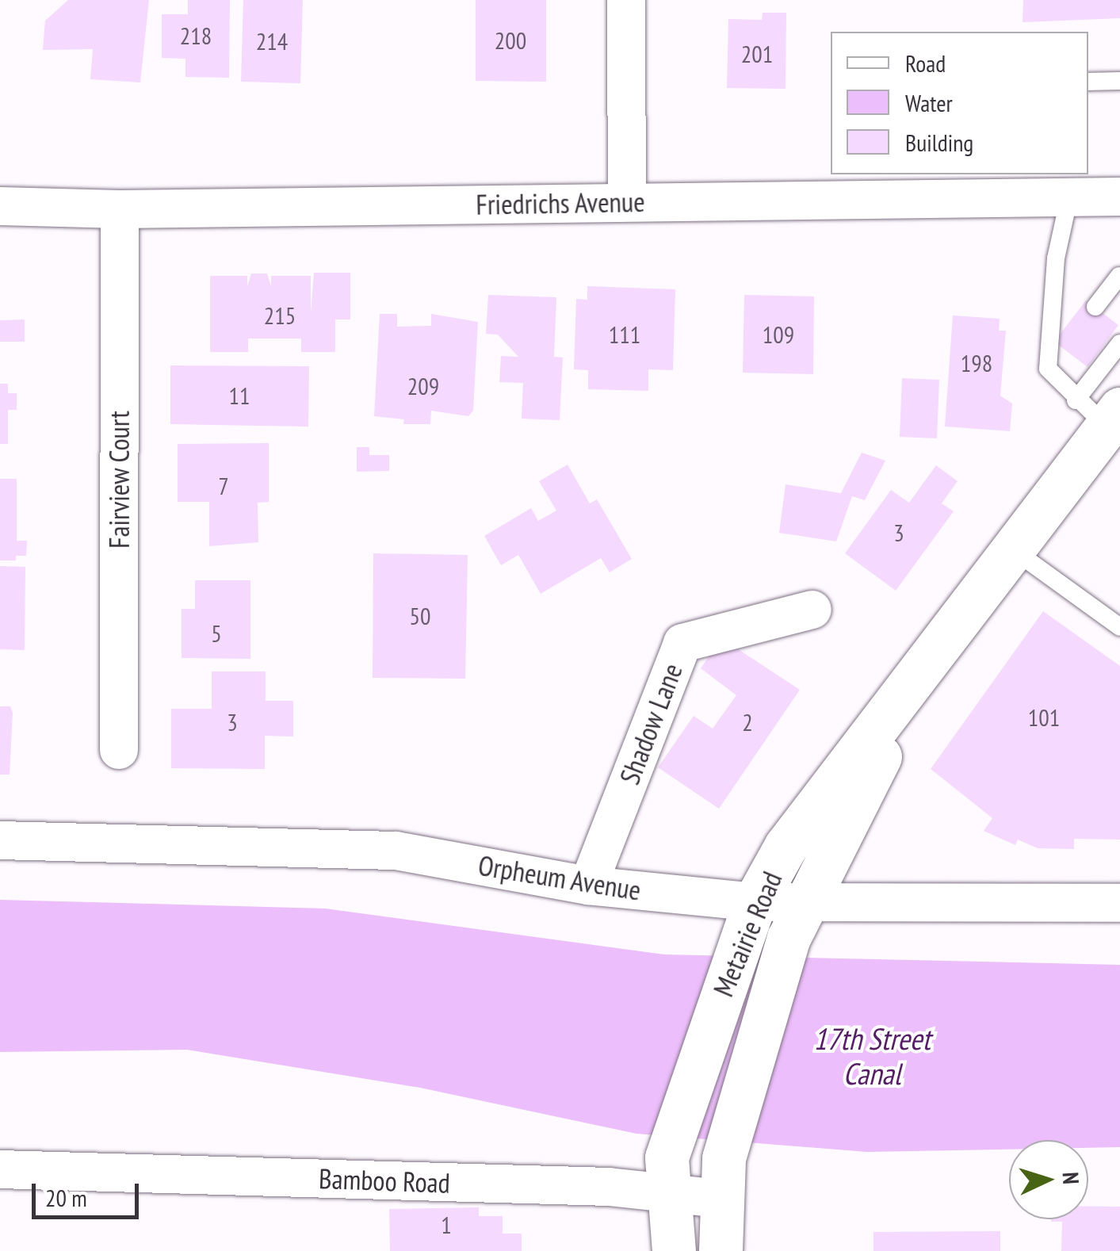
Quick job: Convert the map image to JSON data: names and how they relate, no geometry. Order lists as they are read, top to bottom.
{
  "streets": {
    "main road": ["Metairie Road"],
    "street": [
      "Friedrichs Avenue",
      "Fairview Court",
      "Shadow Lane",
      "Orpheum Avenue",
      "Bamboo Road"
    ]
  },
  "crossings": [
    ["Friedrichs Avenue", "Fairview Court"],
    ["Shadow Lane", "Orpheum Avenue"],
    ["Orpheum Avenue", "Metairie Road"],
    ["Metairie Road", "Bamboo Road"]
  ],
  "water": ["17th Street Canal"],
  "house_numbers": [
    "218",
    "200",
    "214",
    "201",
    "215",
    "111",
    "109",
    "198",
    "209",
    "11",
    "7",
    "3",
    "50",
    "5",
    "101",
    "3",
    "2",
    "1"
  ],
  "legend": ["Road", "Water", "Building"],
  "scale_bar": "20 m",
  "north": "right"
}
